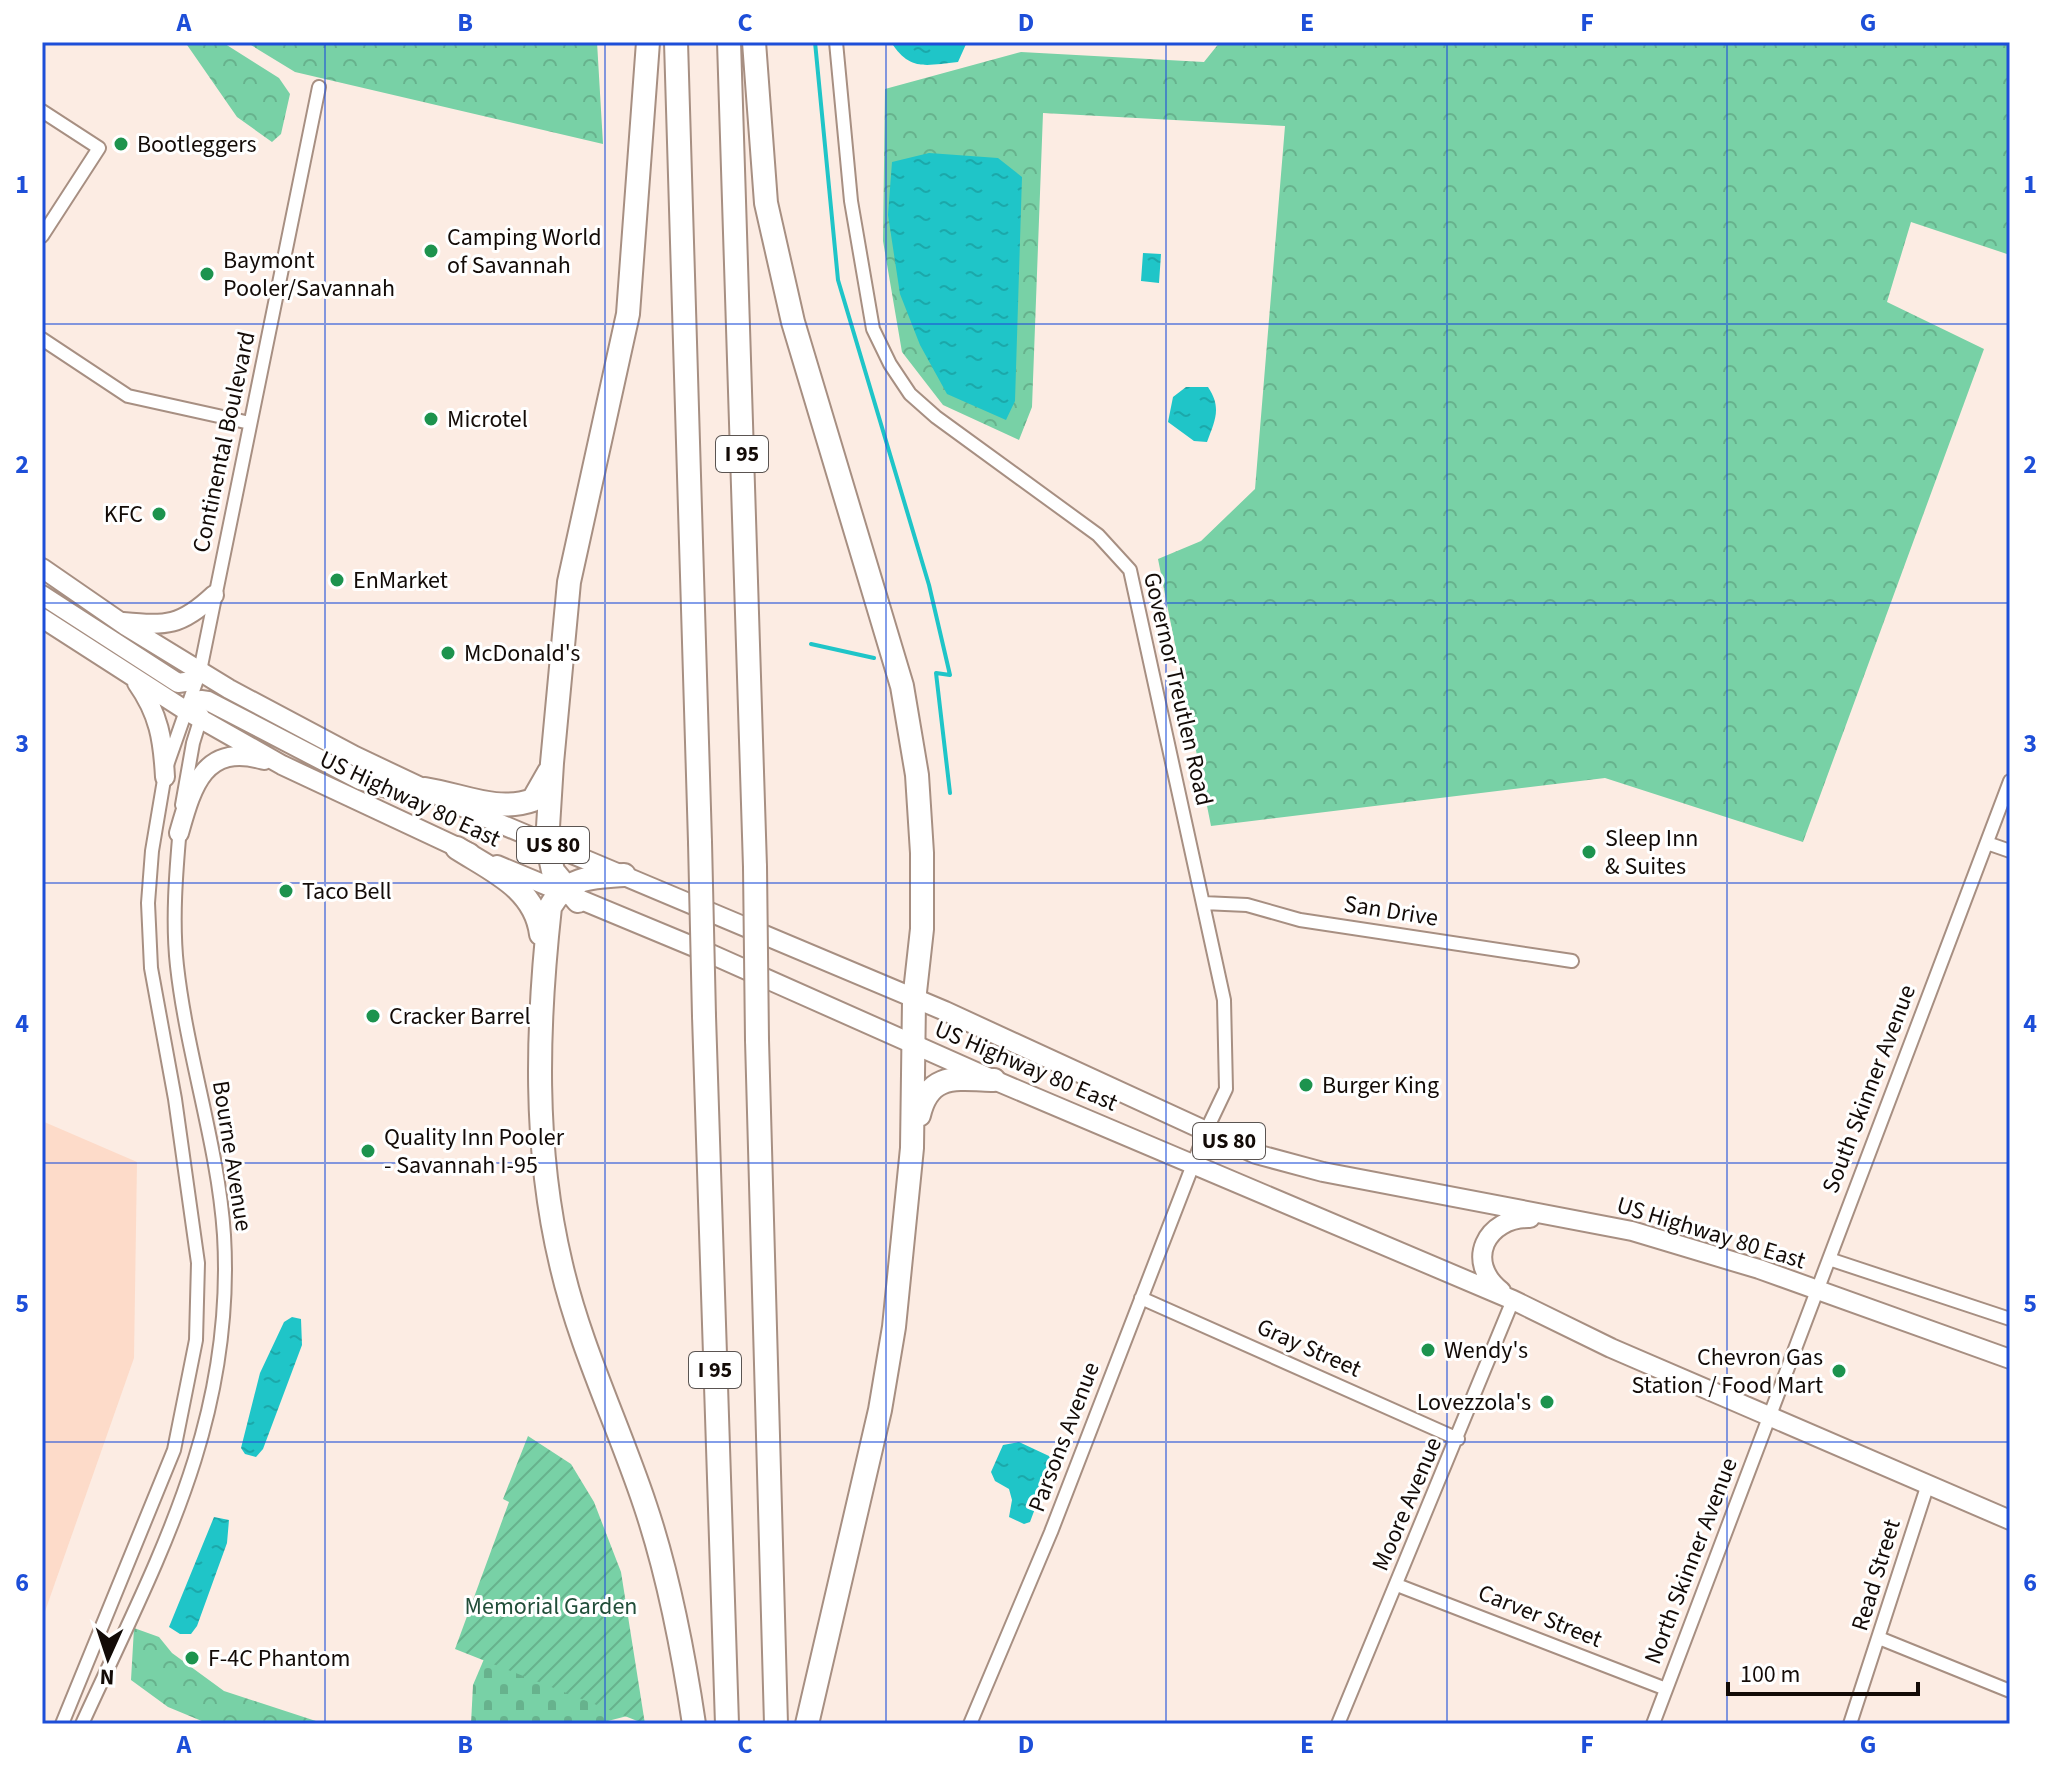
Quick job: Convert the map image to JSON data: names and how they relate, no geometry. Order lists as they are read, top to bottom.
{
  "streets": {
    "highway": ["I 95"],
    "main road": ["US Highway 80 East", "US 80"],
    "street": [
      "Continental Boulevard",
      "Governor Treutlen Road",
      "San Drive",
      "South Skinner Avenue",
      "Bourne Avenue",
      "Gray Street",
      "Parsons Avenue",
      "Moore Avenue",
      "North Skinner Avenue",
      "Read Street",
      "Carver Street"
    ]
  },
  "crossings": [
    ["Continental Boulevard", "US Highway 80 East"],
    ["Continental Boulevard", "Bourne Avenue"],
    ["Governor Treutlen Road", "US Highway 80 East"],
    ["Governor Treutlen Road", "San Drive"],
    ["Governor Treutlen Road", "Parsons Avenue"],
    ["US Highway 80 East", "South Skinner Avenue"],
    ["US Highway 80 East", "Bourne Avenue"],
    ["US Highway 80 East", "Parsons Avenue"],
    ["US Highway 80 East", "Moore Avenue"],
    ["US Highway 80 East", "North Skinner Avenue"],
    ["US Highway 80 East", "Read Street"],
    ["South Skinner Avenue", "North Skinner Avenue"],
    ["Gray Street", "Parsons Avenue"],
    ["Gray Street", "Moore Avenue"],
    ["Moore Avenue", "Carver Street"],
    ["North Skinner Avenue", "Carver Street"]
  ],
  "parks": ["Memorial Garden"],
  "places": [
    "Bootleggers",
    "Camping World of Savannah",
    "Baymont Pooler/Savannah",
    "Microtel",
    "KFC",
    "EnMarket",
    "McDonald's",
    "Sleep Inn & Suites",
    "Taco Bell",
    "Cracker Barrel",
    "Burger King",
    "Quality Inn Pooler - Savannah I-95",
    "Wendy's",
    "Chevron Gas Station / Food Mart",
    "Lovezzola's",
    "F-4C Phantom"
  ],
  "scale_bar": "100 m",
  "north": "bottom",
  "grid": {
    "columns": [
      "A",
      "B",
      "C",
      "D",
      "E",
      "F",
      "G"
    ],
    "rows": [
      "1",
      "2",
      "3",
      "4",
      "5",
      "6"
    ]
  }
}
